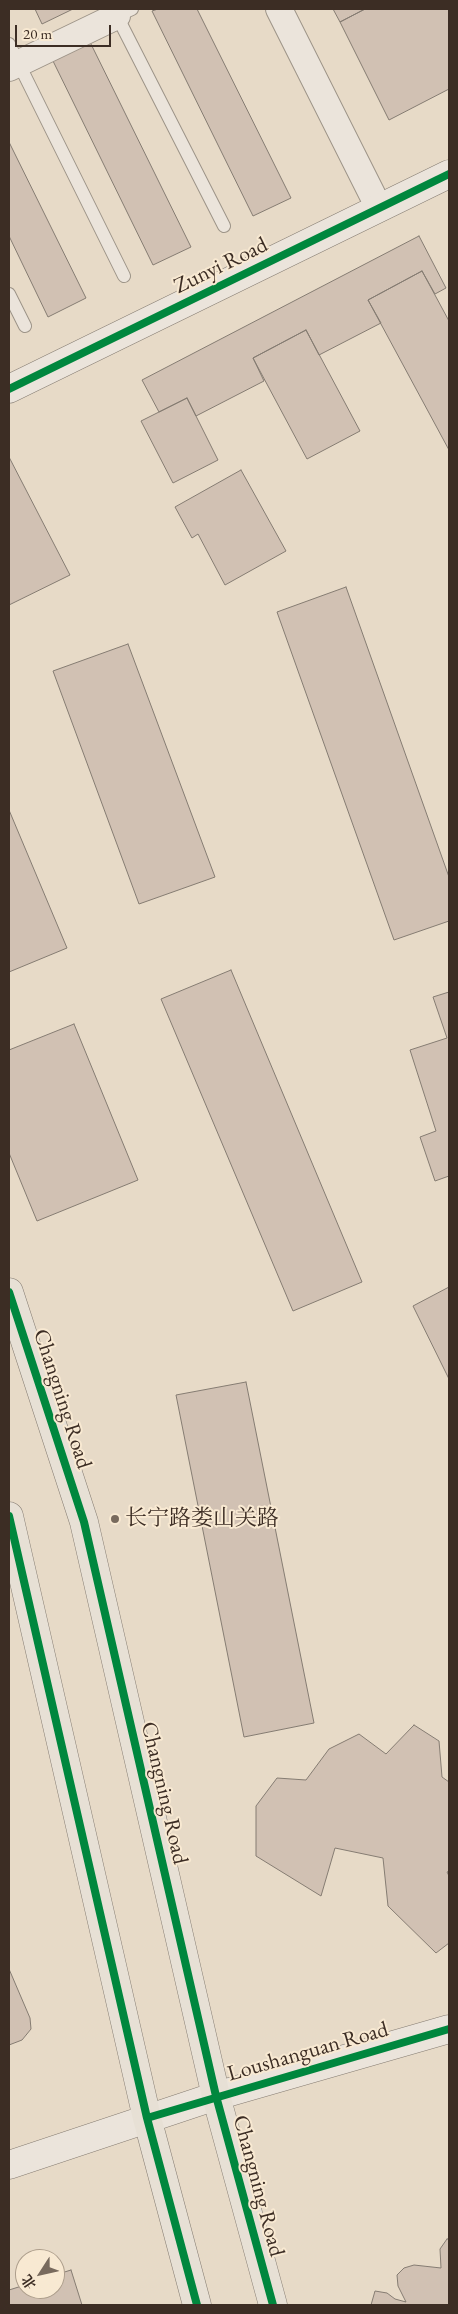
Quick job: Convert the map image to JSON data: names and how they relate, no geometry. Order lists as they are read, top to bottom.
{
  "streets": {
    "main road": ["Changning Road"],
    "street": ["Zunyi Road", "Loushanguan Road"]
  },
  "crossings": [
    ["Changning Road", "Loushanguan Road"]
  ],
  "places": ["长宁路娄山关路"],
  "scale_bar": "20 m",
  "north": "bottom left"
}
